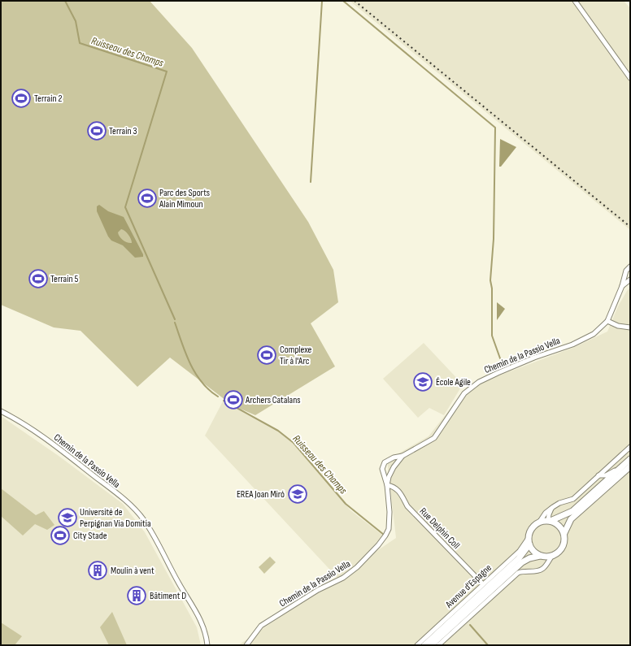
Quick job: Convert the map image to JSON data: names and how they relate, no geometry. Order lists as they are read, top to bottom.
{
  "streets": {
    "main road": ["Avenue d'Espagne"],
    "street": ["Chemin de la Passio Vella", "Rue Delphin Coll"]
  },
  "crossings": [
    ["Chemin de la Passio Vella", "Rue Delphin Coll"],
    ["Rue Delphin Coll", "Avenue d'Espagne"]
  ],
  "water": ["Ruisseau des Champs"],
  "places": {
    "sports": [
      "Terrain 2",
      "Terrain 3",
      "Parc des Sports Alain Mimoun",
      "Terrain 5",
      "Complexe Tir à l'Arc",
      "Archers Catalans",
      "City Stade"
    ],
    "school or university": ["École Agile", "EREA Joan Miró", "Université de Perpignan Via Domitia"],
    "building": ["Moulin à vent", "Bâtiment D"]
  }
}
